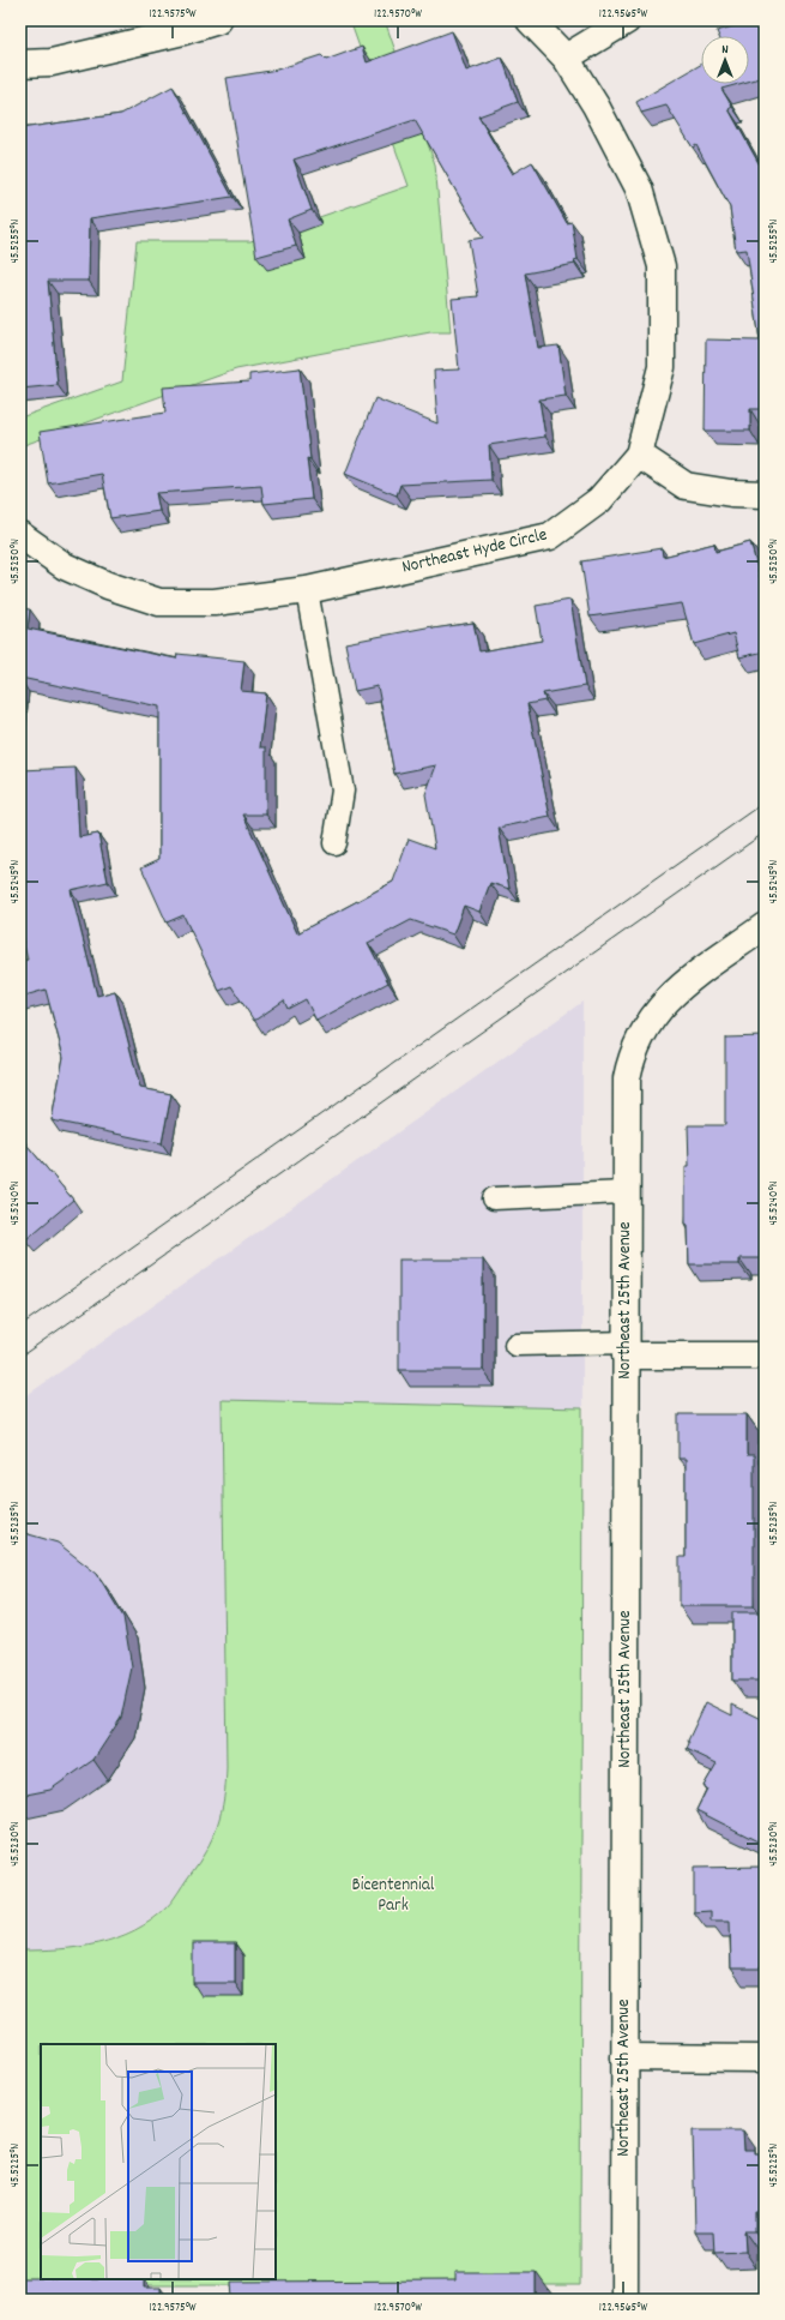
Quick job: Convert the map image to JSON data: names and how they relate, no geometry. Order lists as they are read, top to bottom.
{
  "streets": {
    "street": ["Northeast Hyde Circle", "Northeast 25th Avenue"]
  },
  "parks": ["Bicentennial Park"],
  "north": "top",
  "coordinates": [
    "122.9575°W",
    "122.9570°W",
    "122.9565°W",
    "45.5255°N",
    "45.5250°N",
    "45.5245°N",
    "45.5240°N",
    "45.5235°N",
    "45.5230°N",
    "45.5225°N"
  ]
}
